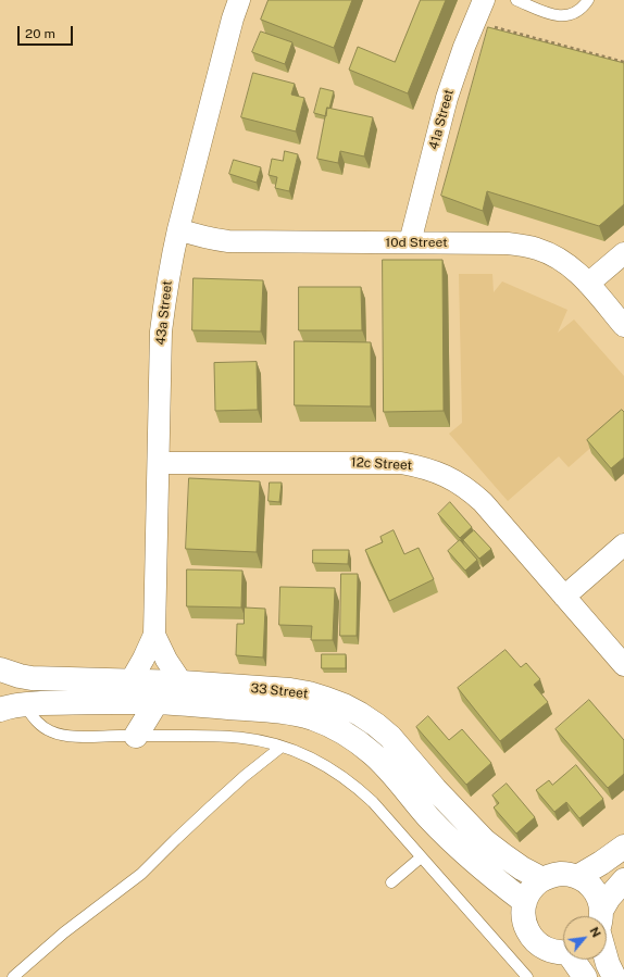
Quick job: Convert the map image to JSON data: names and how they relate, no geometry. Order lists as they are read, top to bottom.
{
  "streets": {
    "street": [
      "41a Street",
      "10d Street",
      "43a Street",
      "12c Street",
      "33 Street"
    ]
  },
  "crossings": [
    ["41a Street", "10d Street"],
    ["10d Street", "43a Street"],
    ["43a Street", "12c Street"],
    ["43a Street", "33 Street"]
  ],
  "scale_bar": "20 m",
  "north": "top right"
}
